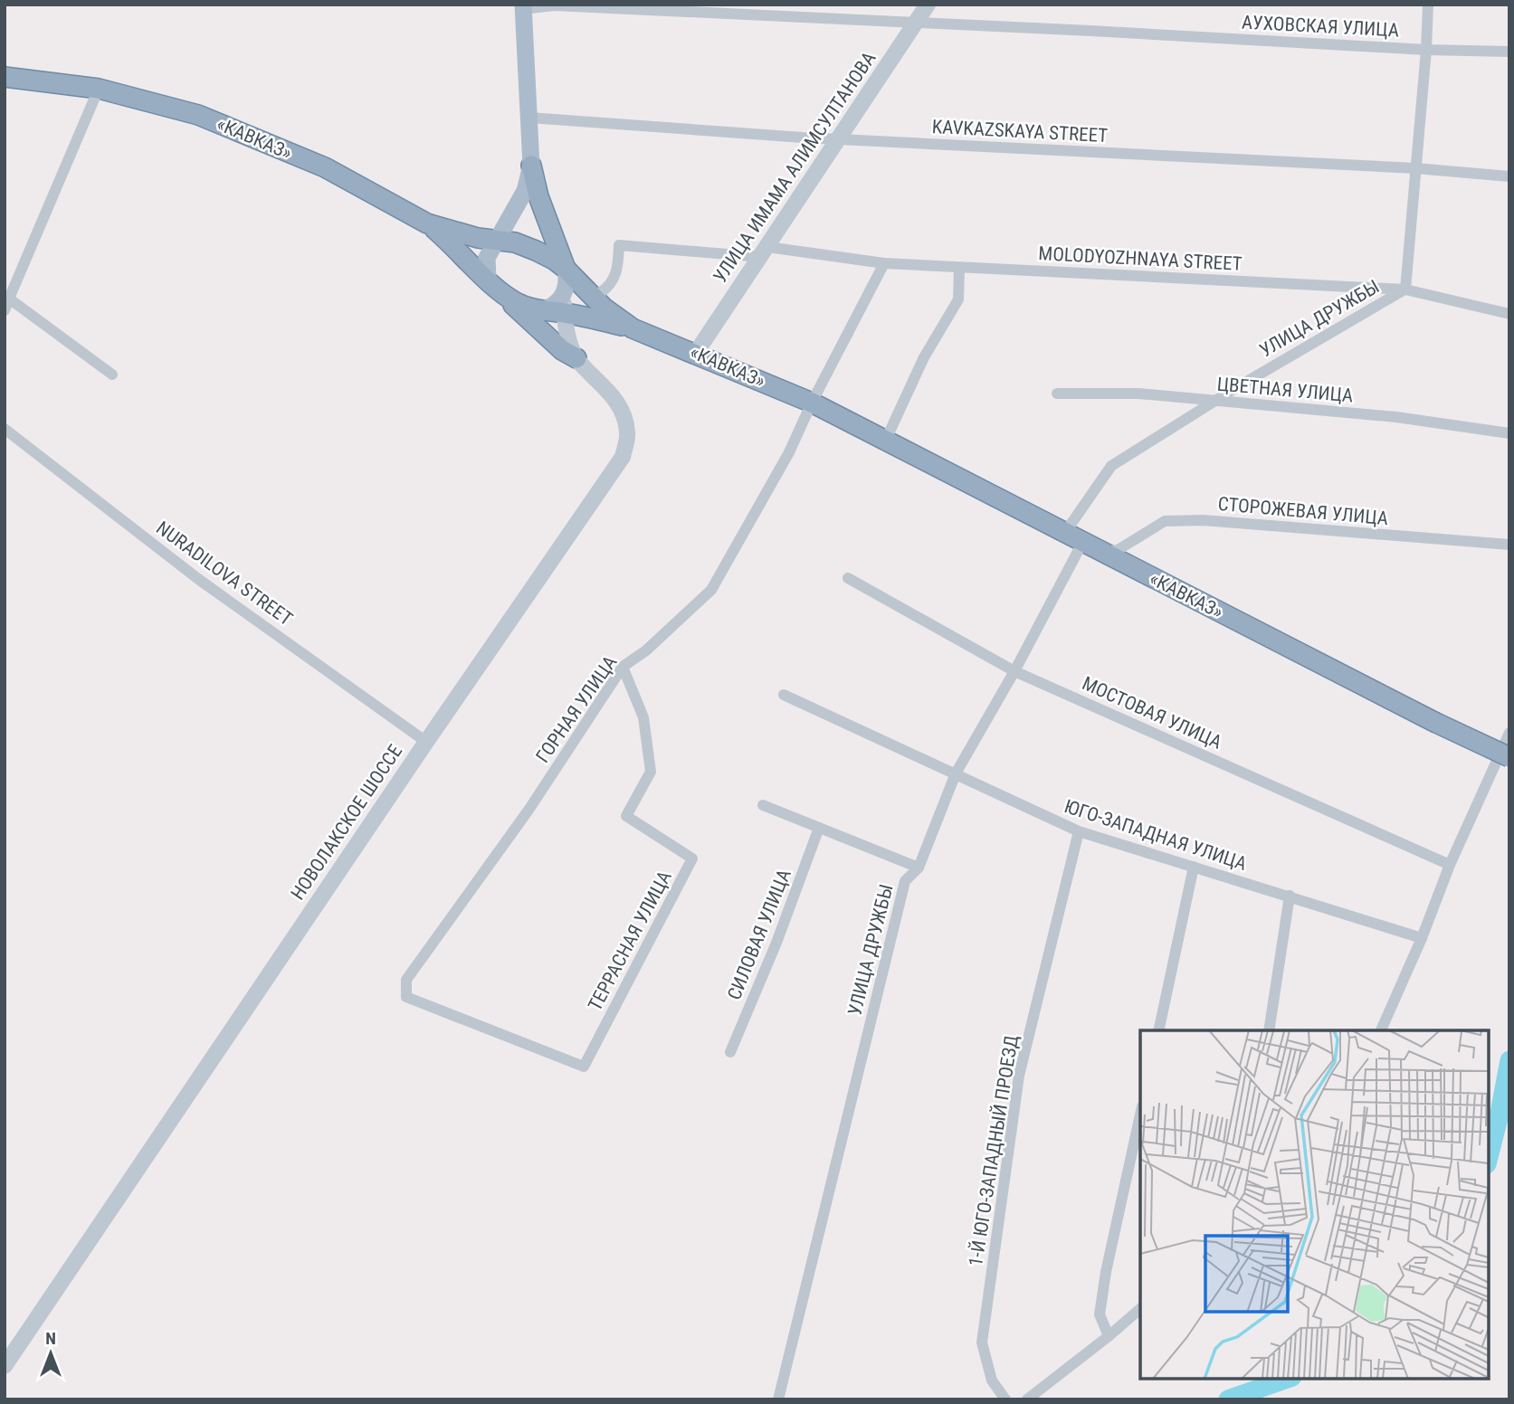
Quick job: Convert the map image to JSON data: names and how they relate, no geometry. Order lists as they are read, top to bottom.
{
  "streets": {
    "highway": ["«КАВКАЗ»"],
    "main road": ["УЛИЦА ИМАМА АЛИМСУЛТАНОВА", "НОВОЛАКСКОЕ ШОССЕ"],
    "street": [
      "АУХОВСКАЯ УЛИЦА",
      "KAVKAZSKAYA STREET",
      "MOLODYOZHNAYA STREET",
      "УЛИЦА ДРУЖБЫ",
      "ЦВЕТНАЯ УЛИЦА",
      "СТОРОЖЕВАЯ УЛИЦА",
      "NURADILOVA STREET",
      "ГОРНАЯ УЛИЦА",
      "МОСТОВАЯ УЛИЦА",
      "ЮГО-ЗАПАДНАЯ УЛИЦА",
      "СИЛОВАЯ УЛИЦА",
      "ТЕРРАСНАЯ УЛИЦА",
      "1-Й ЮГО-ЗАПАДНЫЙ ПРОЕЗД"
    ]
  },
  "crossings": [
    ["АУХОВСКАЯ УЛИЦА", "УЛИЦА ИМАМА АЛИМСУЛТАНОВА"],
    ["АУХОВСКАЯ УЛИЦА", "УЛИЦА ДРУЖБЫ"],
    ["KAVKAZSKAYA STREET", "УЛИЦА ИМАМА АЛИМСУЛТАНОВА"],
    ["KAVKAZSKAYA STREET", "УЛИЦА ДРУЖБЫ"],
    ["«КАВКАЗ»", "УЛИЦА ИМАМА АЛИМСУЛТАНОВА"],
    ["«КАВКАЗ»", "УЛИЦА ДРУЖБЫ"],
    ["«КАВКАЗ»", "СТОРОЖЕВАЯ УЛИЦА"],
    ["«КАВКАЗ»", "ГОРНАЯ УЛИЦА"],
    ["«КАВКАЗ»", "НОВОЛАКСКОЕ ШОССЕ"],
    ["УЛИЦА ИМАМА АЛИМСУЛТАНОВА", "MOLODYOZHNAYA STREET"],
    ["MOLODYOZHNAYA STREET", "УЛИЦА ДРУЖБЫ"],
    ["MOLODYOZHNAYA STREET", "ГОРНАЯ УЛИЦА"],
    ["УЛИЦА ДРУЖБЫ", "ЦВЕТНАЯ УЛИЦА"],
    ["УЛИЦА ДРУЖБЫ", "МОСТОВАЯ УЛИЦА"],
    ["УЛИЦА ДРУЖБЫ", "ЮГО-ЗАПАДНАЯ УЛИЦА"],
    ["NURADILOVA STREET", "НОВОЛАКСКОЕ ШОССЕ"],
    ["ГОРНАЯ УЛИЦА", "ТЕРРАСНАЯ УЛИЦА"],
    ["ЮГО-ЗАПАДНАЯ УЛИЦА", "1-Й ЮГО-ЗАПАДНЫЙ ПРОЕЗД"]
  ],
  "north": "top"
}
